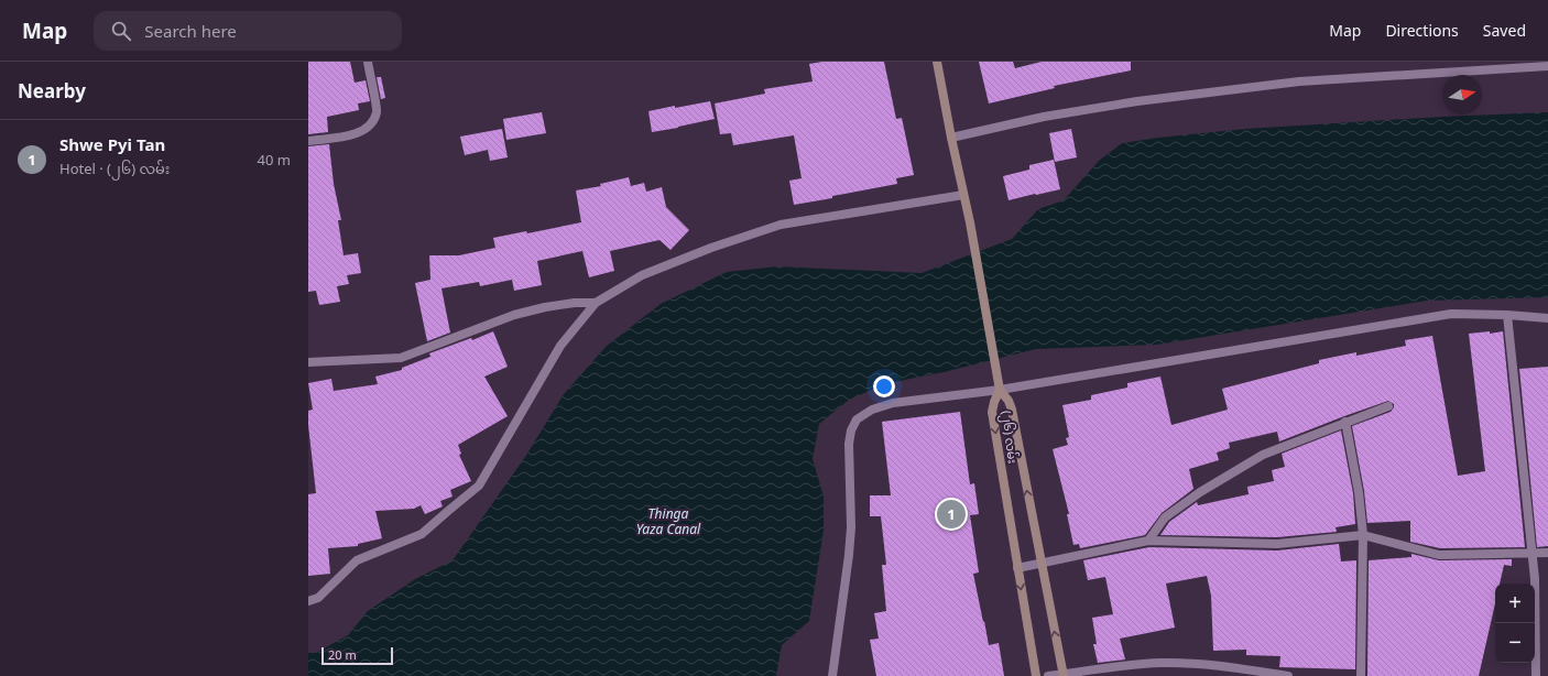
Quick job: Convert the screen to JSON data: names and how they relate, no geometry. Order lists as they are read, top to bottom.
{
  "streets": {
    "main road": ["(၂၆) လမ်း"]
  },
  "water": ["Thinga Yaza Canal"],
  "scale_bar": "20 m",
  "north": "right",
  "page": {
    "header": "Map",
    "search": "Search here",
    "nav": ["Map", "Directions", "Saved"],
    "heading": "Nearby",
    "list": [
      {
        "mark": "1",
        "name": "Shwe Pyi Tan",
        "note": "Hotel · (၂၆) လမ်း",
        "value": "40 m"
      }
    ],
    "pins": "1",
    "map_buttons": ["+", "−"],
    "scale": "20 m"
  }
}
